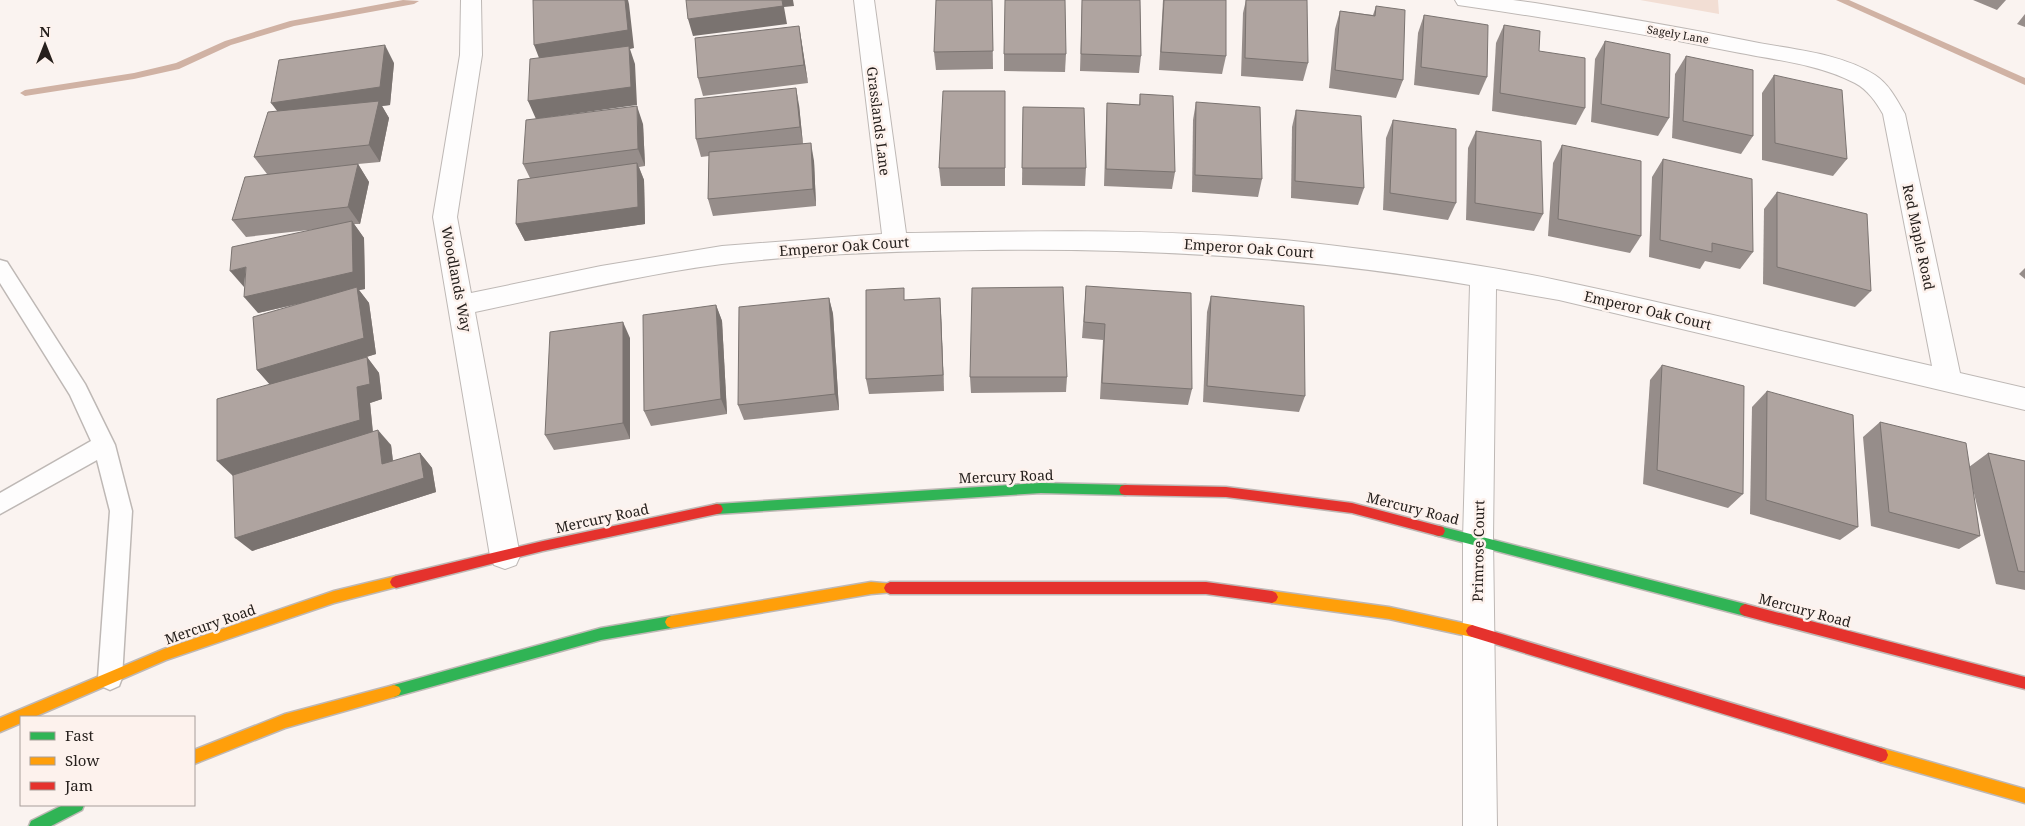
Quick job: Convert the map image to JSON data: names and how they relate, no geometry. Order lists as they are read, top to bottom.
{
  "streets": {
    "main road": ["Mercury Road"],
    "street": [
      "Sagely Lane",
      "Grasslands Lane",
      "Red Maple Road",
      "Emperor Oak Court",
      "Woodlands Way",
      "Primrose Court"
    ]
  },
  "crossings": [
    ["Sagely Lane", "Red Maple Road"],
    ["Grasslands Lane", "Emperor Oak Court"],
    ["Red Maple Road", "Emperor Oak Court"],
    ["Emperor Oak Court", "Woodlands Way"],
    ["Emperor Oak Court", "Primrose Court"],
    ["Woodlands Way", "Mercury Road"],
    ["Mercury Road", "Primrose Court"]
  ],
  "legend": ["Fast", "Slow", "Jam"],
  "north": "top"
}
